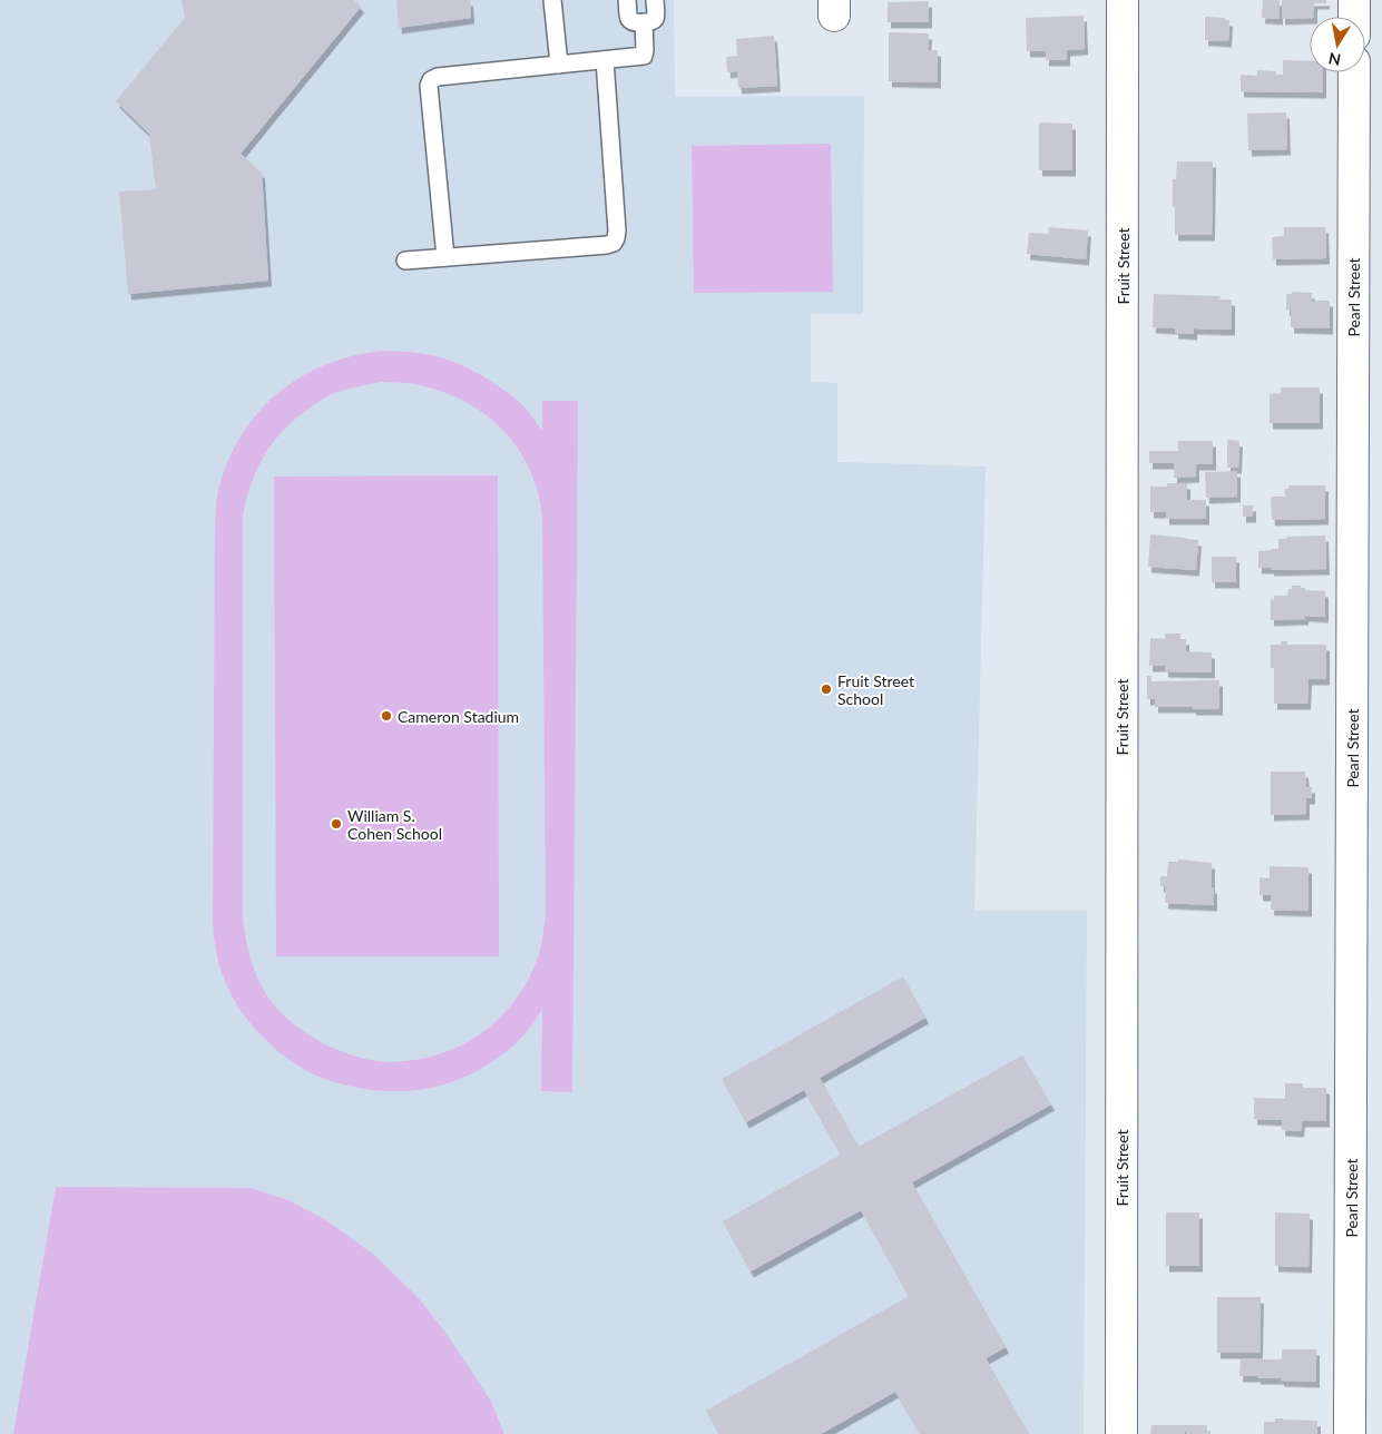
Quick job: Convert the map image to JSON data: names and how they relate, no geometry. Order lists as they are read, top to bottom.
{
  "streets": {
    "street": ["Fruit Street", "Pearl Street"]
  },
  "places": ["Fruit Street School", "Cameron Stadium", "William S. Cohen School"],
  "north": "bottom"
}
